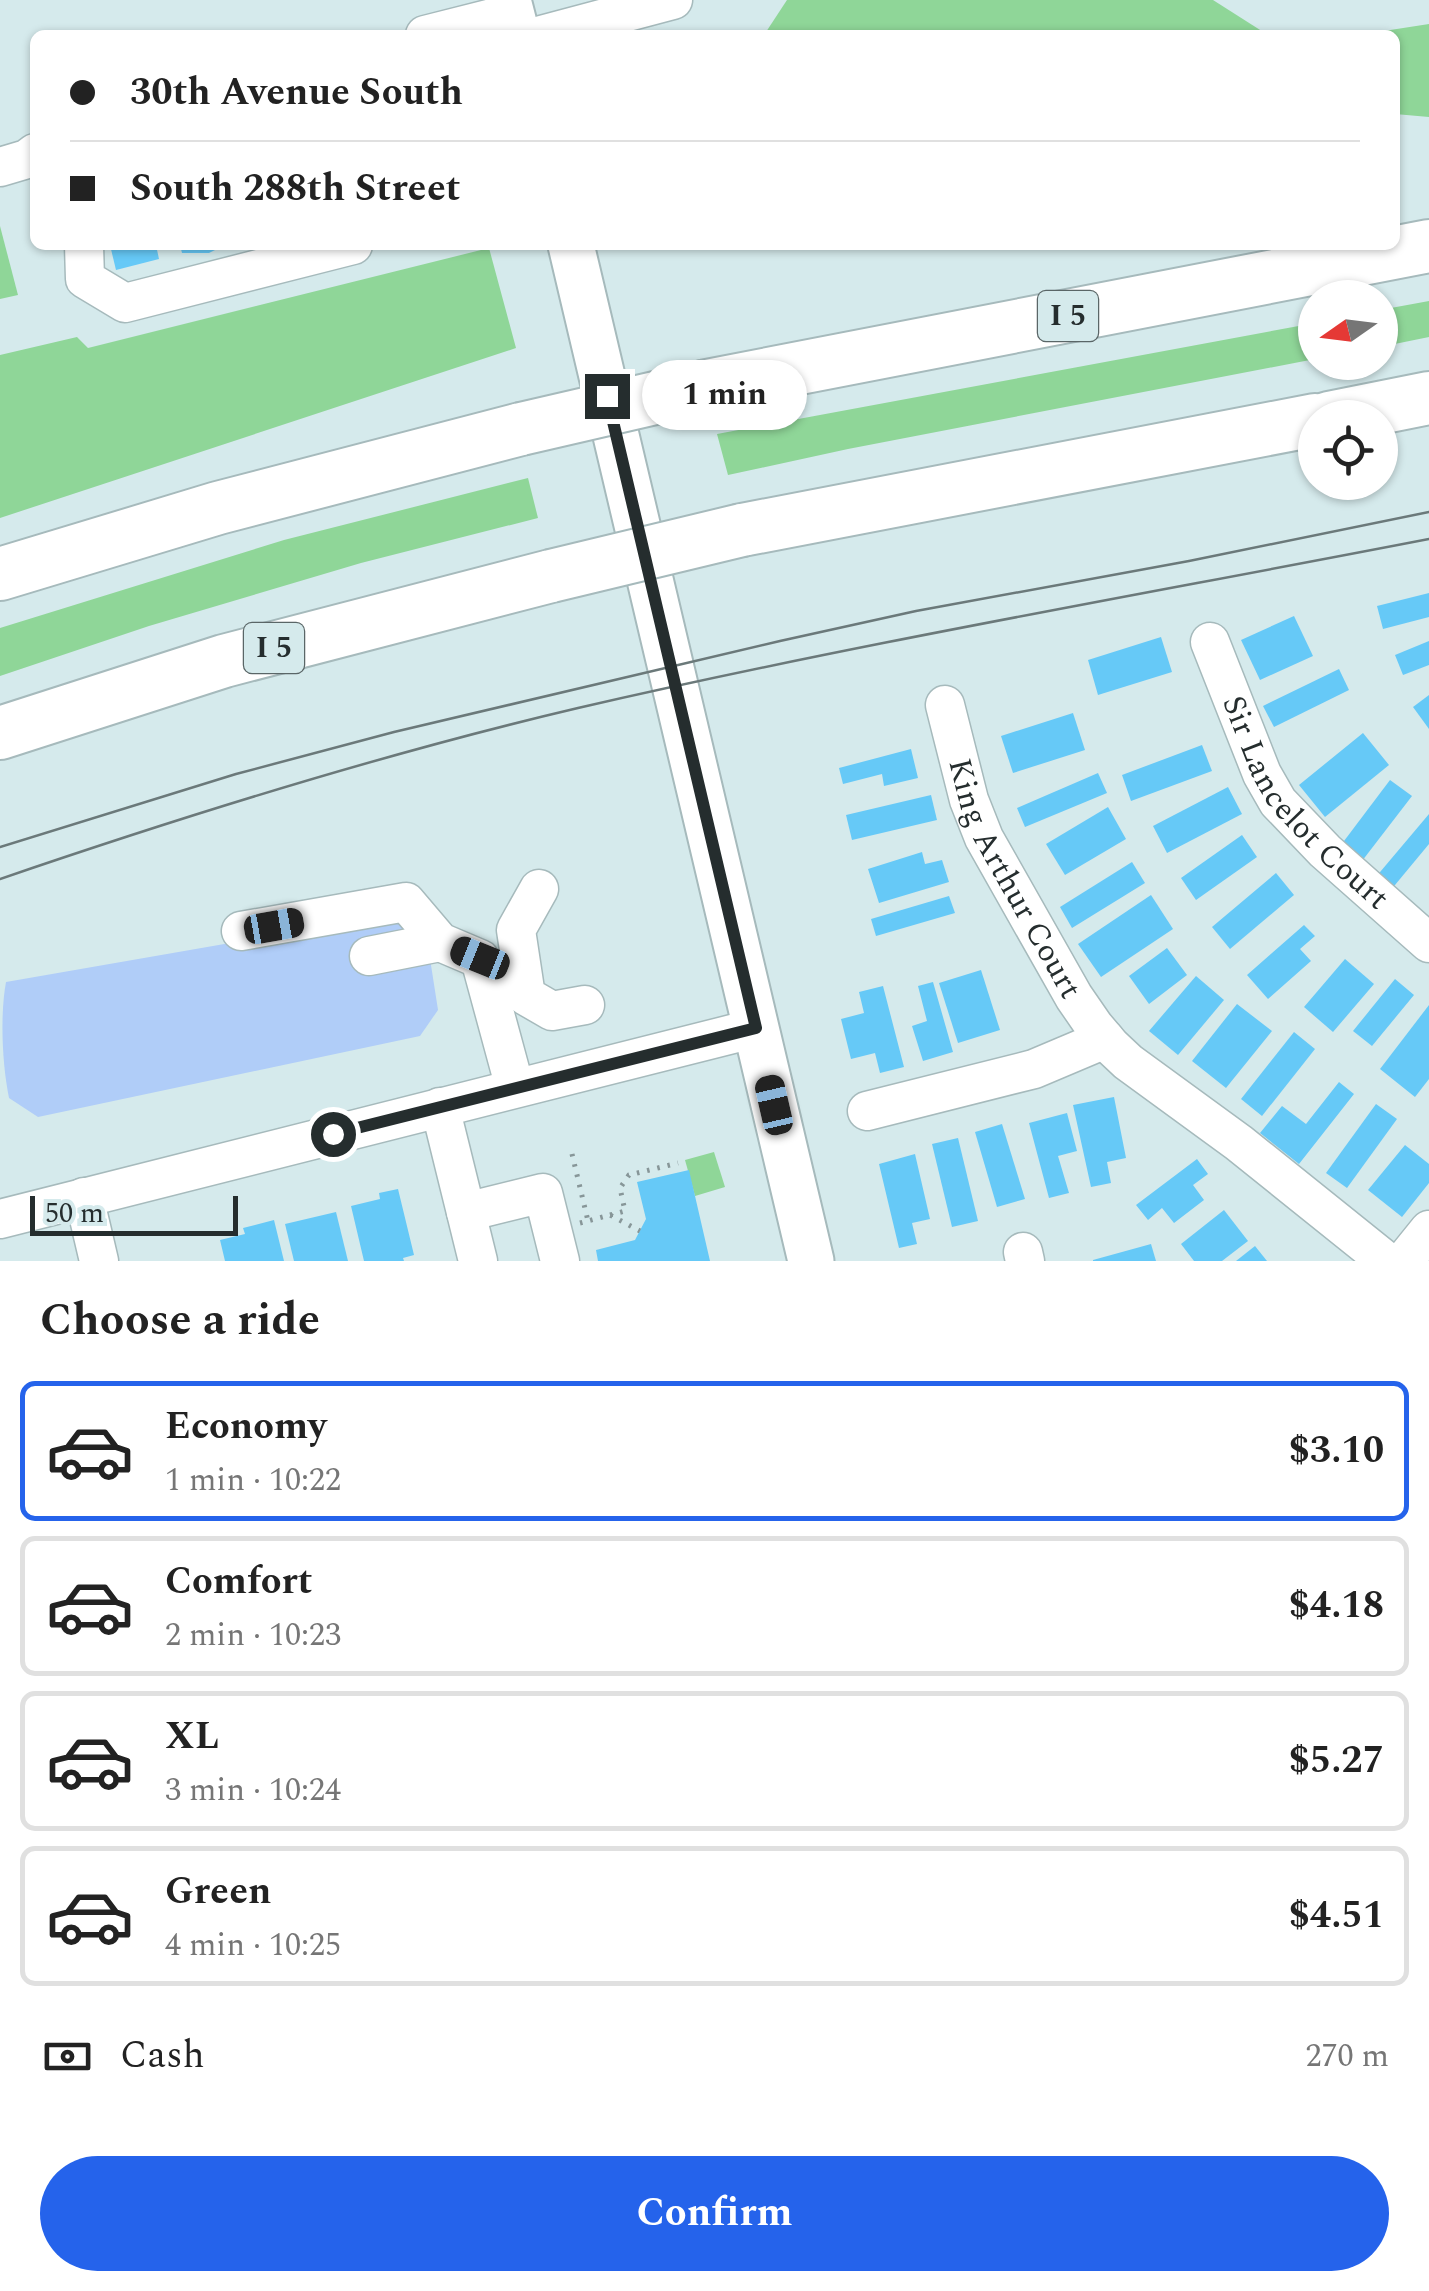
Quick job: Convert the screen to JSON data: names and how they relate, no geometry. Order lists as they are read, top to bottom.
{
  "streets": {
    "highway": ["I 5"],
    "street": ["Sir Lancelot Court", "King Arthur Court"]
  },
  "scale_bar": "50 m",
  "north": "left",
  "page": {
    "banner": ["30th Avenue South", "South 288th Street"],
    "bubble": "1 min",
    "scale": "50 m",
    "heading": "Choose a ride",
    "list": [
      {
        "name": "Economy",
        "note": "1 min · 10:22",
        "value": "$3.10"
      },
      {
        "name": "Comfort",
        "note": "2 min · 10:23",
        "value": "$4.18"
      },
      {
        "name": "XL",
        "note": "3 min · 10:24",
        "value": "$5.27"
      },
      {
        "name": "Green",
        "note": "4 min · 10:25",
        "value": "$4.51"
      }
    ],
    "pay": ["Cash", "270 m"],
    "buttons": "Confirm"
  }
}
